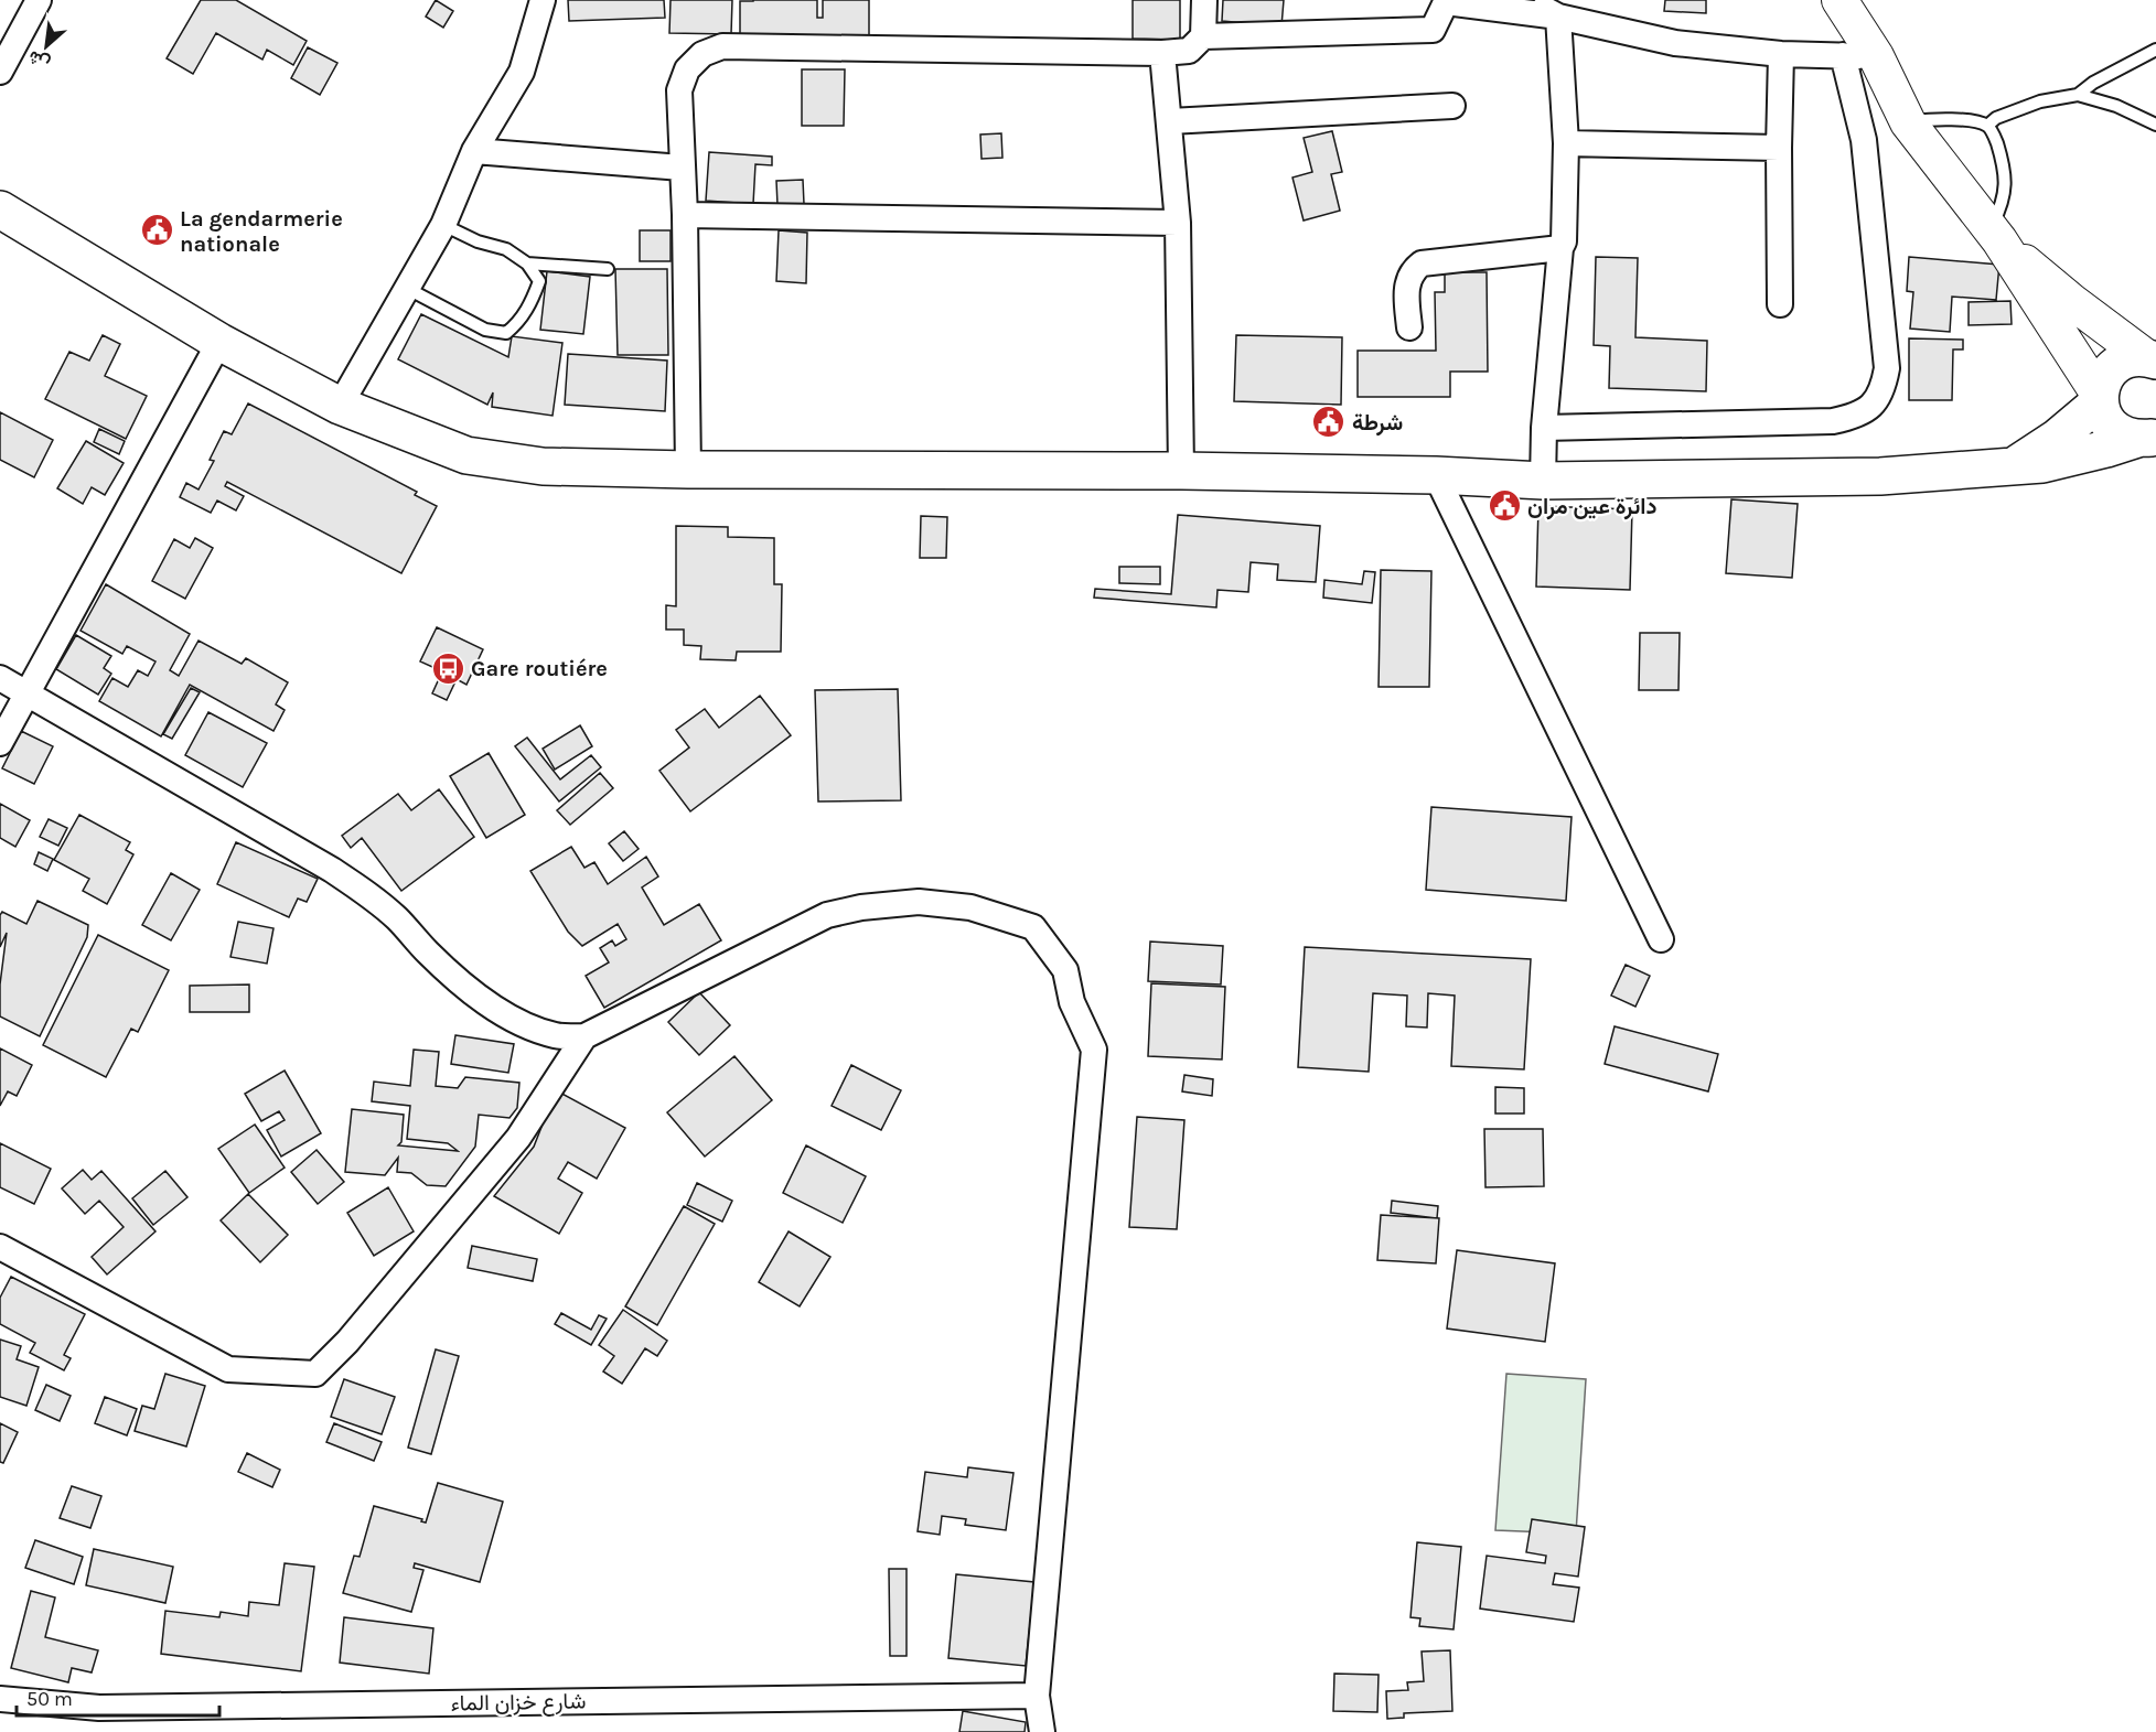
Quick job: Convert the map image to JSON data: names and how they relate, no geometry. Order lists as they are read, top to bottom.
{
  "streets": {
    "street": ["شارع خزان الماء"]
  },
  "places": {
    "public building": ["La gendarmerie nationale", "شرطة", "دائرة عين مران"],
    "bus stop": ["Gare routiére"]
  },
  "scale_bar": "50 m",
  "north": "bottom left"
}
